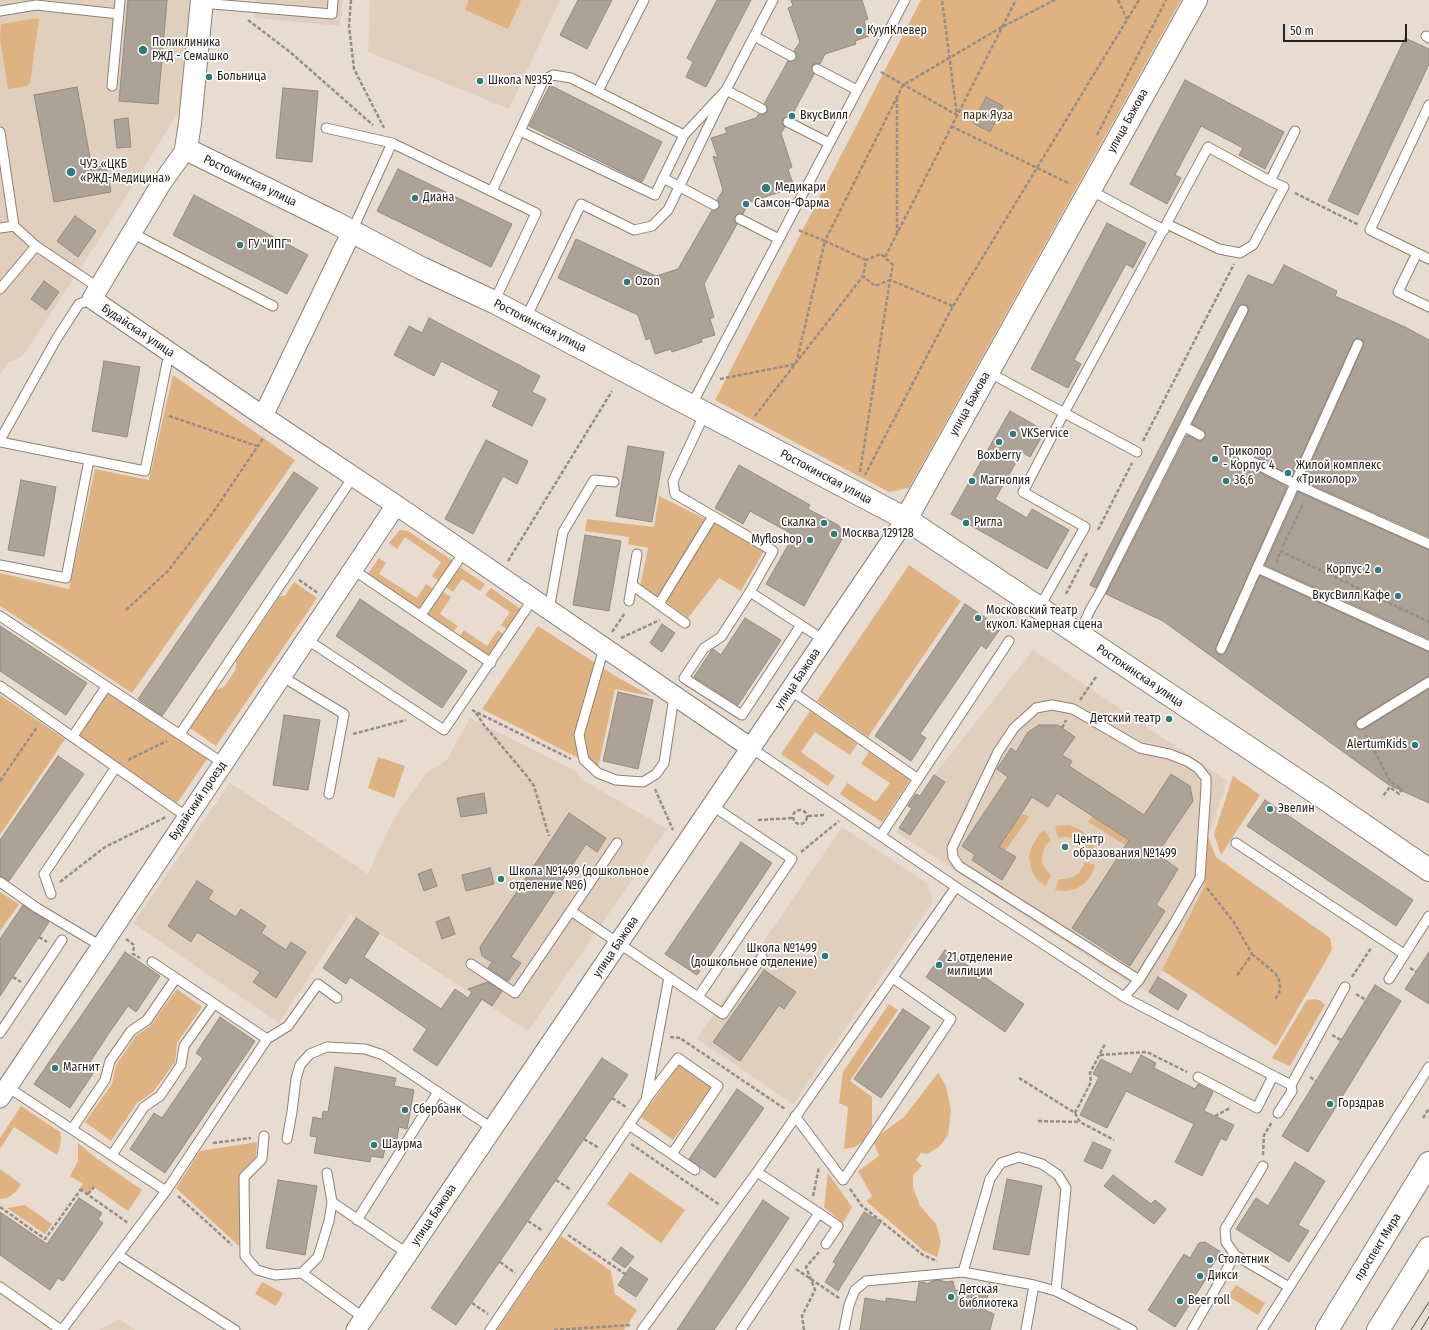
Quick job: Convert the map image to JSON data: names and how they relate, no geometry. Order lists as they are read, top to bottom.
{
  "streets": {
    "street": [
      "улица Бажова",
      "Ростокинская улица",
      "Будайская улица",
      "Будайский проезд",
      "проспект Мира"
    ]
  },
  "crossings": [
    ["улица Бажова", "Ростокинская улица"],
    ["улица Бажова", "Будайская улица"],
    ["Ростокинская улица", "Будайская улица"],
    ["Будайская улица", "Будайский проезд"]
  ],
  "parks": ["парк Яуза"],
  "places": [
    "КуулКлевер",
    "Поликлиника РЖД - Семашко",
    "Больница",
    "Школа №352",
    "ВкусВилл",
    "ЧУЗ «ЦКБ «РЖД-Медицина»",
    "Медикари",
    "Диана",
    "Самсон-Фарма",
    "ГУ \"ИПГ\"",
    "Ozon",
    "VKService",
    "Boxberry",
    "Триколор - Корпус 4",
    "Жилой комплекс «Триколор»",
    "Магнолия",
    "36,6",
    "Скалка",
    "Ригла",
    "Москва 129128",
    "Myfloshop",
    "Корпус 2",
    "ВкусВилл Кафе",
    "Московский театр кукол. Камерная сцена",
    "Детский театр",
    "AlertumKids",
    "Эвелин",
    "Центр образования №1499",
    "Школа №1499 (дошкольное отделение №6)",
    "Школа №1499 (дошкольное отделение)",
    "21 отделение милиции",
    "Магнит",
    "Горздрав",
    "Сбербанк",
    "Шаурма",
    "Столетник",
    "Дикси",
    "Детская библиотека",
    "Beer roll"
  ],
  "scale_bar": "50 m"
}
